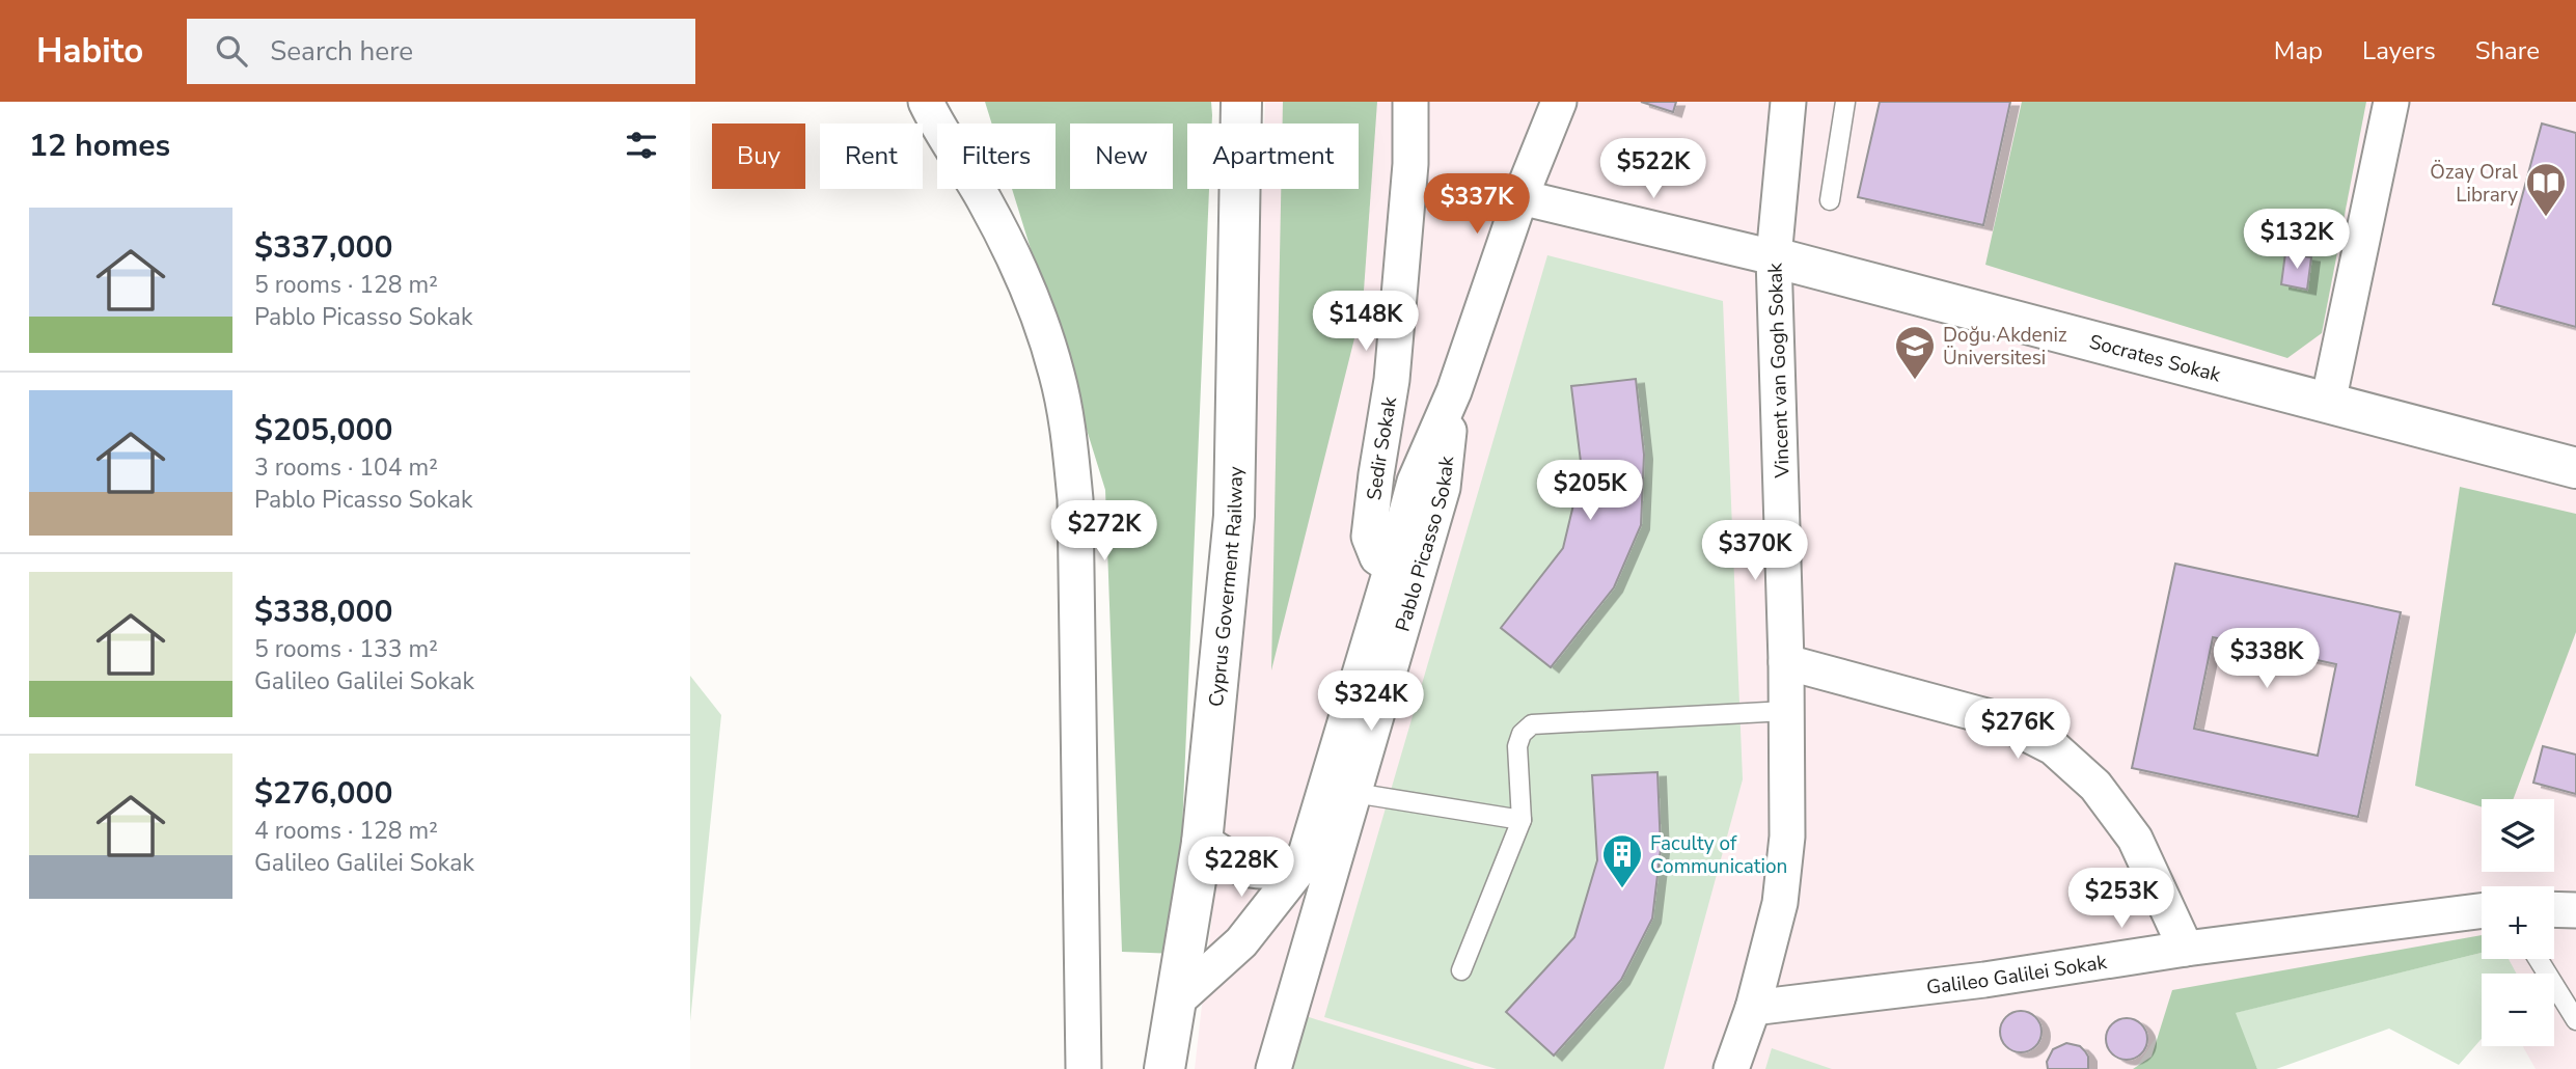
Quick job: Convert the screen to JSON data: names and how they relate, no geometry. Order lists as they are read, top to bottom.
{
  "streets": {
    "main road": ["Socrates Sokak", "Cyprus Goverment Railway"],
    "street": [
      "Vincent van Gogh Sokak",
      "Sedir Sokak",
      "Pablo Picasso Sokak",
      "Galileo Galilei Sokak"
    ]
  },
  "crossings": [
    ["Socrates Sokak", "Vincent van Gogh Sokak"],
    ["Socrates Sokak", "Pablo Picasso Sokak"],
    ["Vincent van Gogh Sokak", "Galileo Galilei Sokak"],
    ["Sedir Sokak", "Pablo Picasso Sokak"],
    ["Pablo Picasso Sokak", "Cyprus Goverment Railway"]
  ],
  "places": {
    "library": ["Özay Oral Library"],
    "school or university": ["Doğu Akdeniz Üniversitesi"],
    "building": ["Faculty of Communication"]
  },
  "page": {
    "header": "Habito",
    "search": "Search here",
    "nav": ["Map", "Layers", "Share"],
    "heading": "12 homes",
    "chip": [
      "Buy",
      "Rent",
      "Filters",
      "New",
      "Apartment"
    ],
    "price": [
      "$522K",
      "$337K",
      "$132K",
      "$148K",
      "$205K",
      "$272K",
      "$370K",
      "$338K",
      "$324K",
      "$276K",
      "$228K",
      "$253K"
    ],
    "list": [
      {
        "name": "$337,000",
        "note": "5 rooms · 128 m² · Pablo Picasso Sokak"
      },
      {
        "name": "$205,000",
        "note": "3 rooms · 104 m² · Pablo Picasso Sokak"
      },
      {
        "name": "$338,000",
        "note": "5 rooms · 133 m² · Galileo Galilei Sokak"
      },
      {
        "name": "$276,000",
        "note": "4 rooms · 128 m² · Galileo Galilei Sokak"
      }
    ],
    "map_buttons": ["+", "−"]
  }
}
